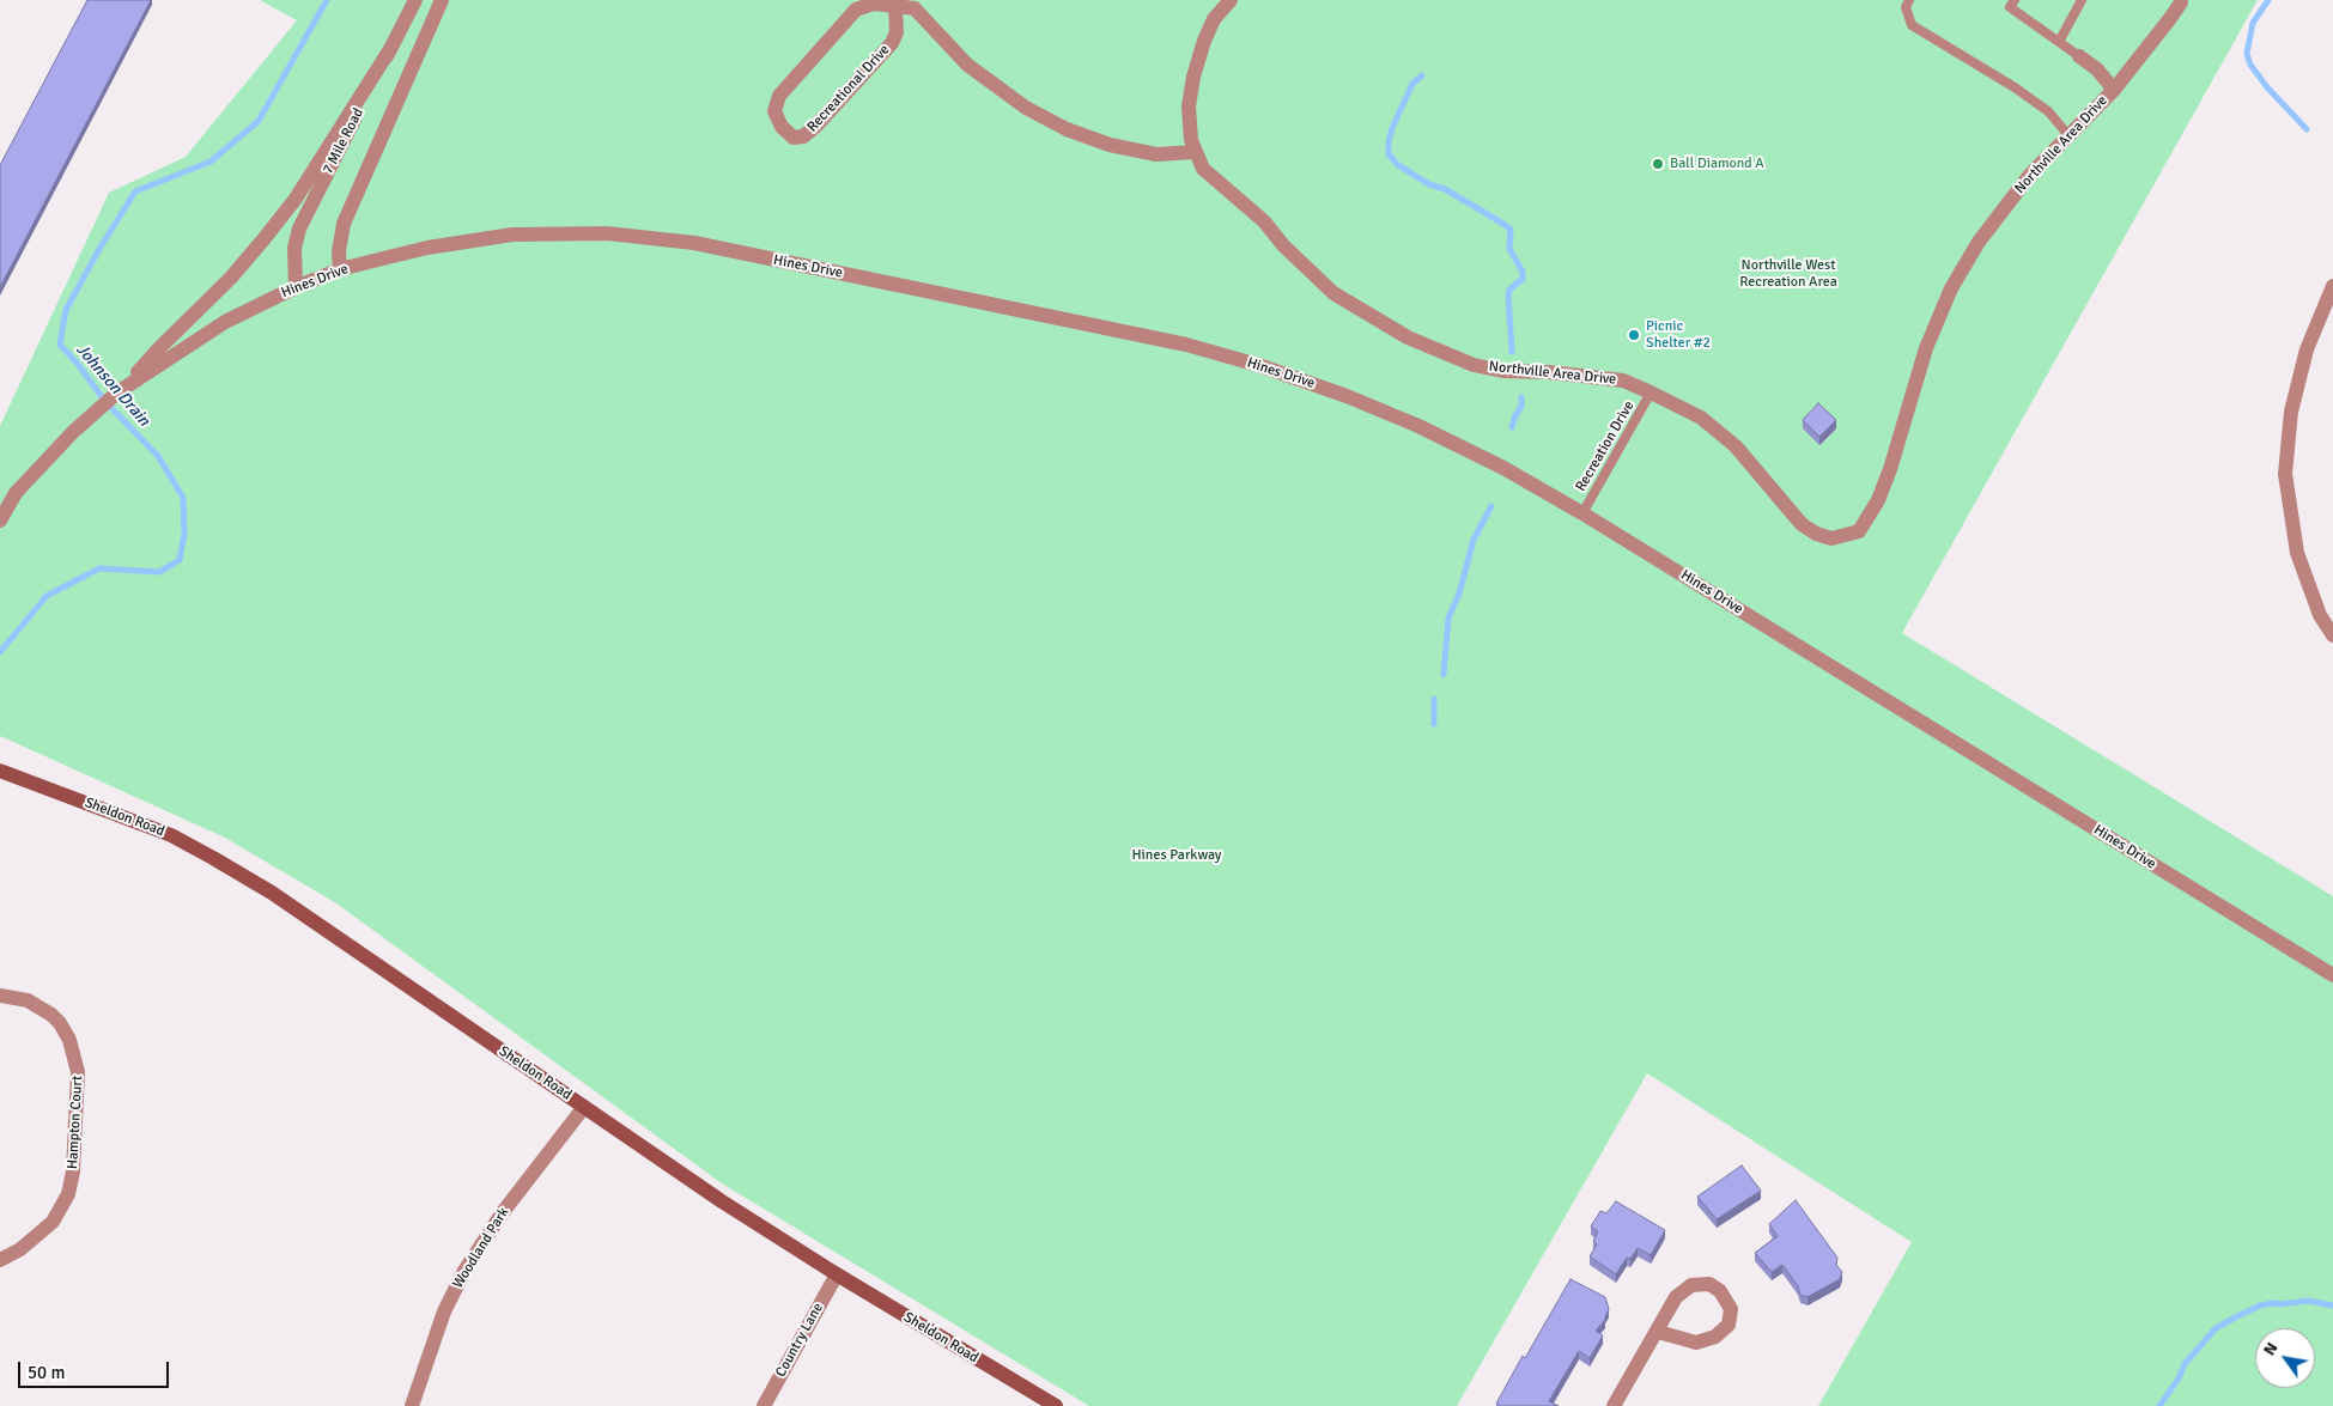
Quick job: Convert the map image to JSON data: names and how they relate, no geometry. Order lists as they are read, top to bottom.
{
  "streets": {
    "main road": ["Sheldon Road"],
    "street": [
      "Recreational Drive",
      "7 Mile Road",
      "Northville Area Drive",
      "Hines Drive",
      "Hampton Court",
      "Woodland Park",
      "Country Lane"
    ],
    "lane": ["Recreation Drive"]
  },
  "crossings": [
    ["Recreational Drive", "Northville Area Drive"],
    ["7 Mile Road", "Hines Drive"],
    ["Northville Area Drive", "Recreation Drive"],
    ["Hines Drive", "Recreation Drive"],
    ["Sheldon Road", "Woodland Park"],
    ["Sheldon Road", "Country Lane"]
  ],
  "water": ["Johnson Drain"],
  "parks": ["Northville West Recreation Area", "Hines Parkway"],
  "places": ["Ball Diamond A", "Picnic Shelter #2"],
  "scale_bar": "50 m",
  "north": "top left"
}
